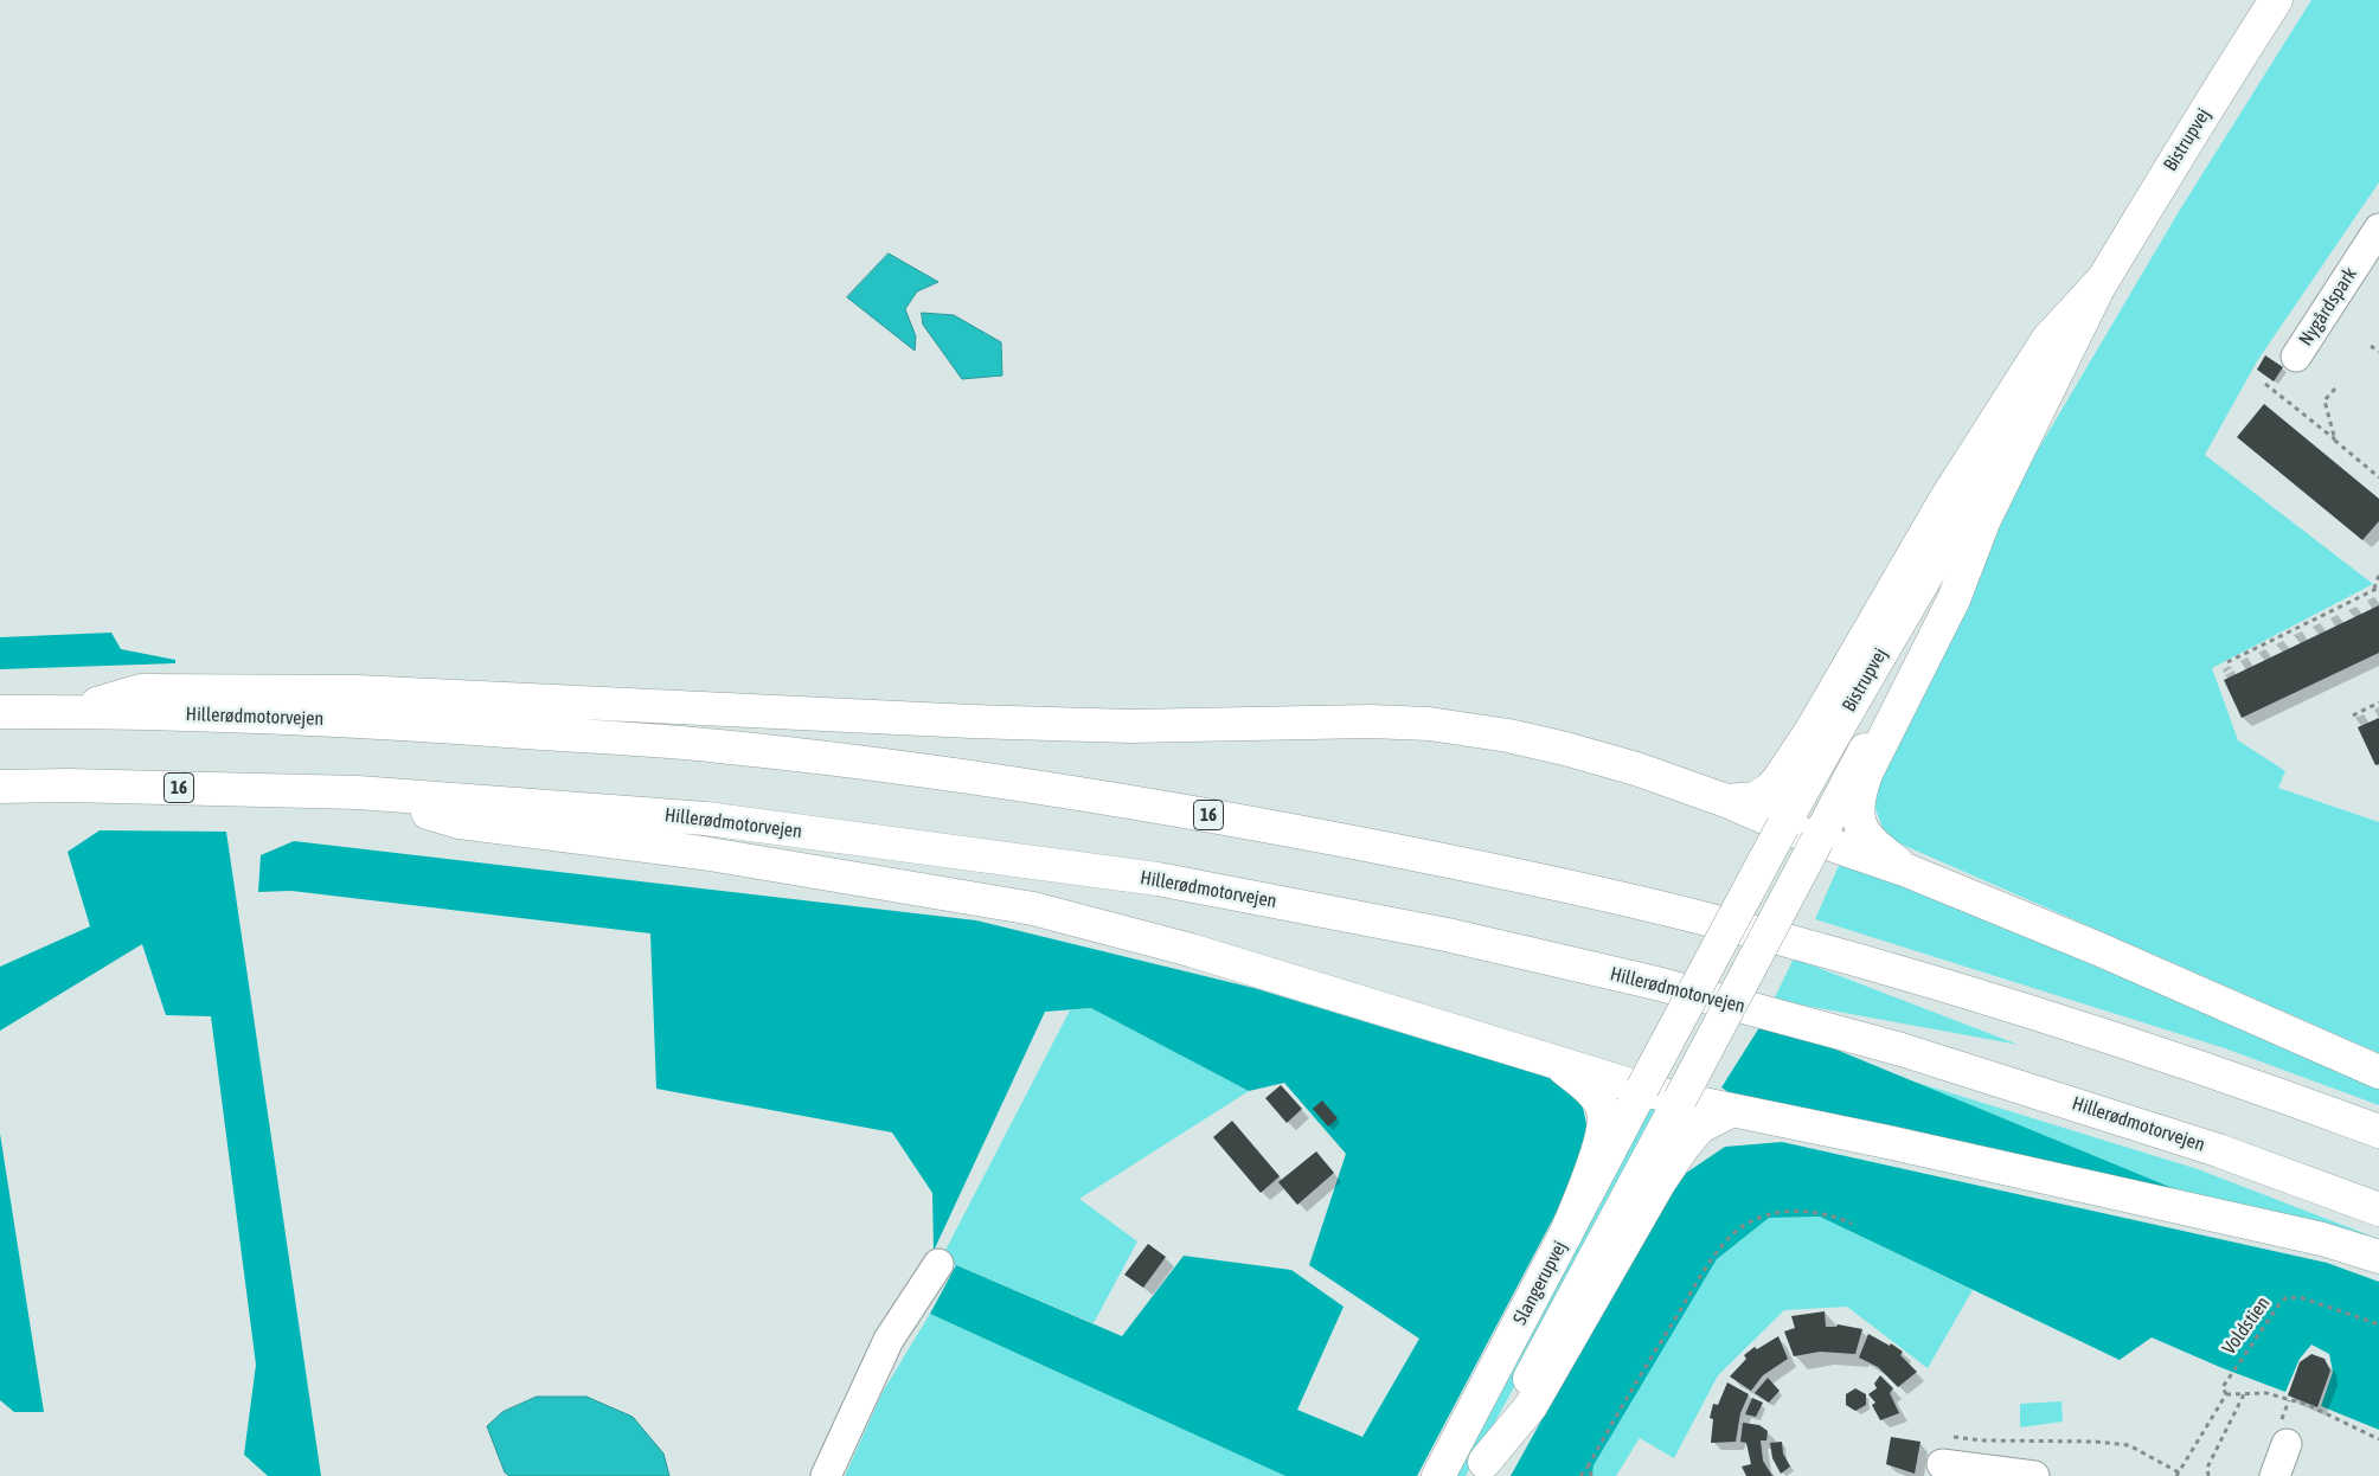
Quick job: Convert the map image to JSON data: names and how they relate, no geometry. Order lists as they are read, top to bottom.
{
  "streets": {
    "main road": [
      "Bistrupvej",
      "Hillerødmotorvejen",
      "16",
      "Slangerupvej"
    ],
    "street": ["Nygårdspark"],
    "path": ["Voldstien"]
  },
  "crossings": [
    ["Bistrupvej", "Slangerupvej"]
  ]
}
